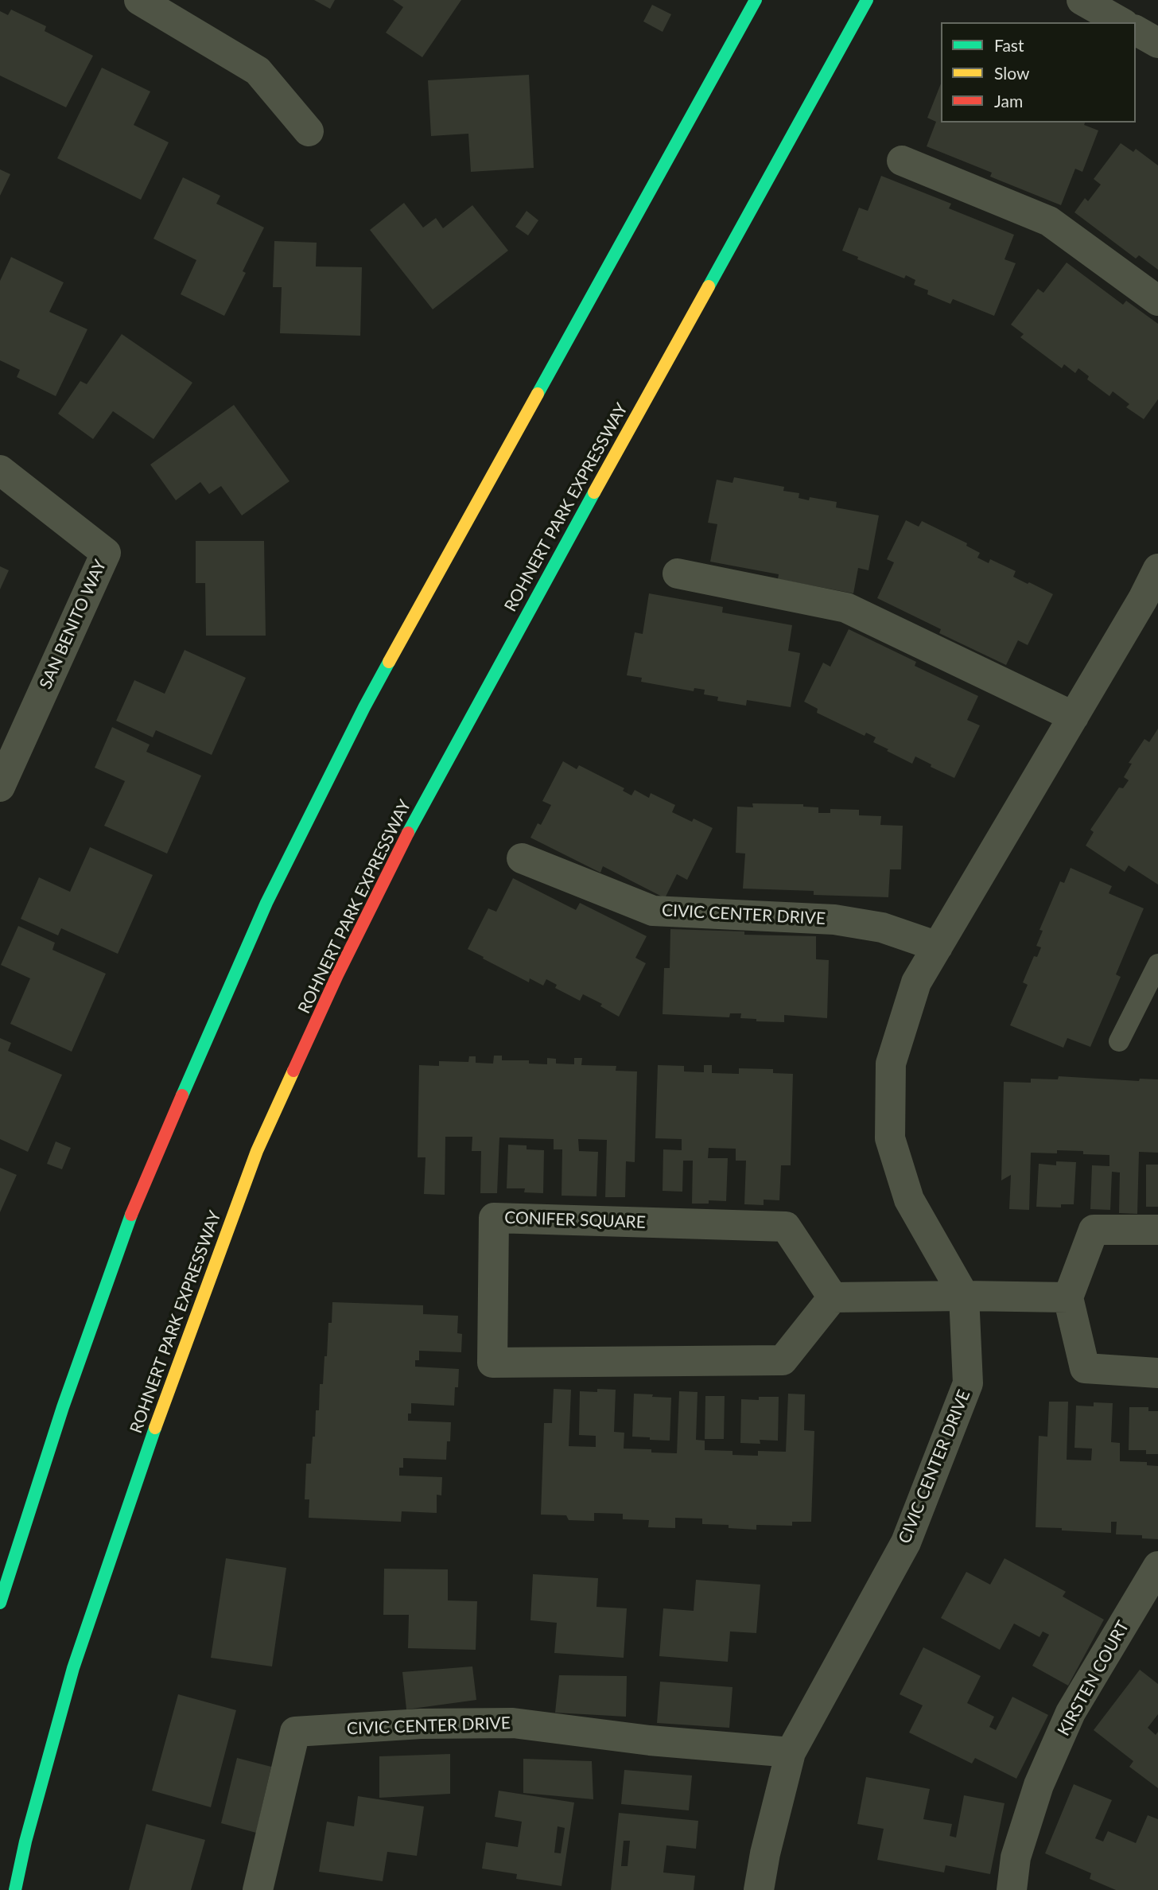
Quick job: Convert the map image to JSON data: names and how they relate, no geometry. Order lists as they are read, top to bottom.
{
  "streets": {
    "main road": ["ROHNERT PARK EXPRESSWAY"],
    "street": [
      "SAN BENITO WAY",
      "CIVIC CENTER DRIVE",
      "CONIFER SQUARE",
      "KIRSTEN COURT"
    ]
  },
  "legend": ["Fast", "Slow", "Jam"]
}
